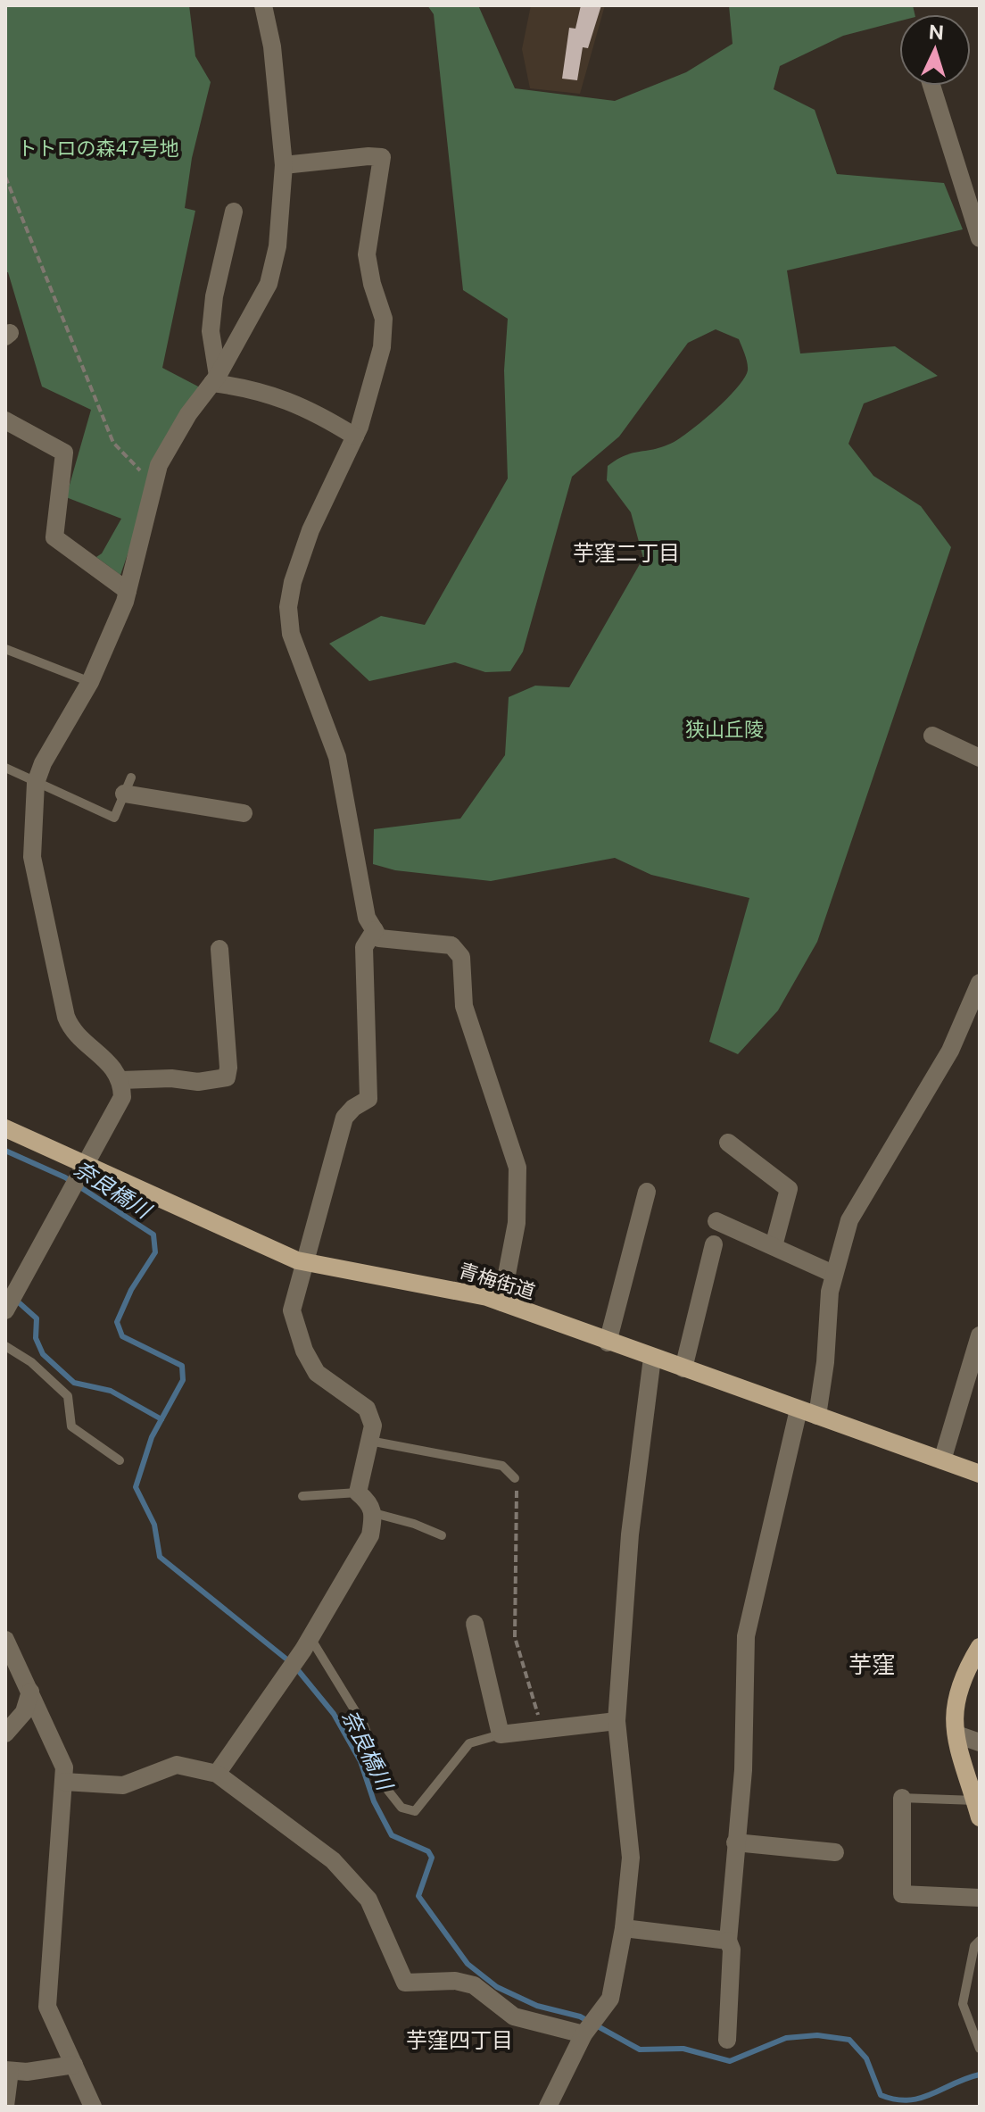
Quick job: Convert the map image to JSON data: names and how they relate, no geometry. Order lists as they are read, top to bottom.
{
  "streets": {
    "main road": ["青梅街道"]
  },
  "districts": ["芋窪二丁目", "芋窪", "芋窪四丁目"],
  "water": ["奈良橋川"],
  "parks": ["トトロの森47号地", "狭山丘陵"],
  "north": "top"
}
